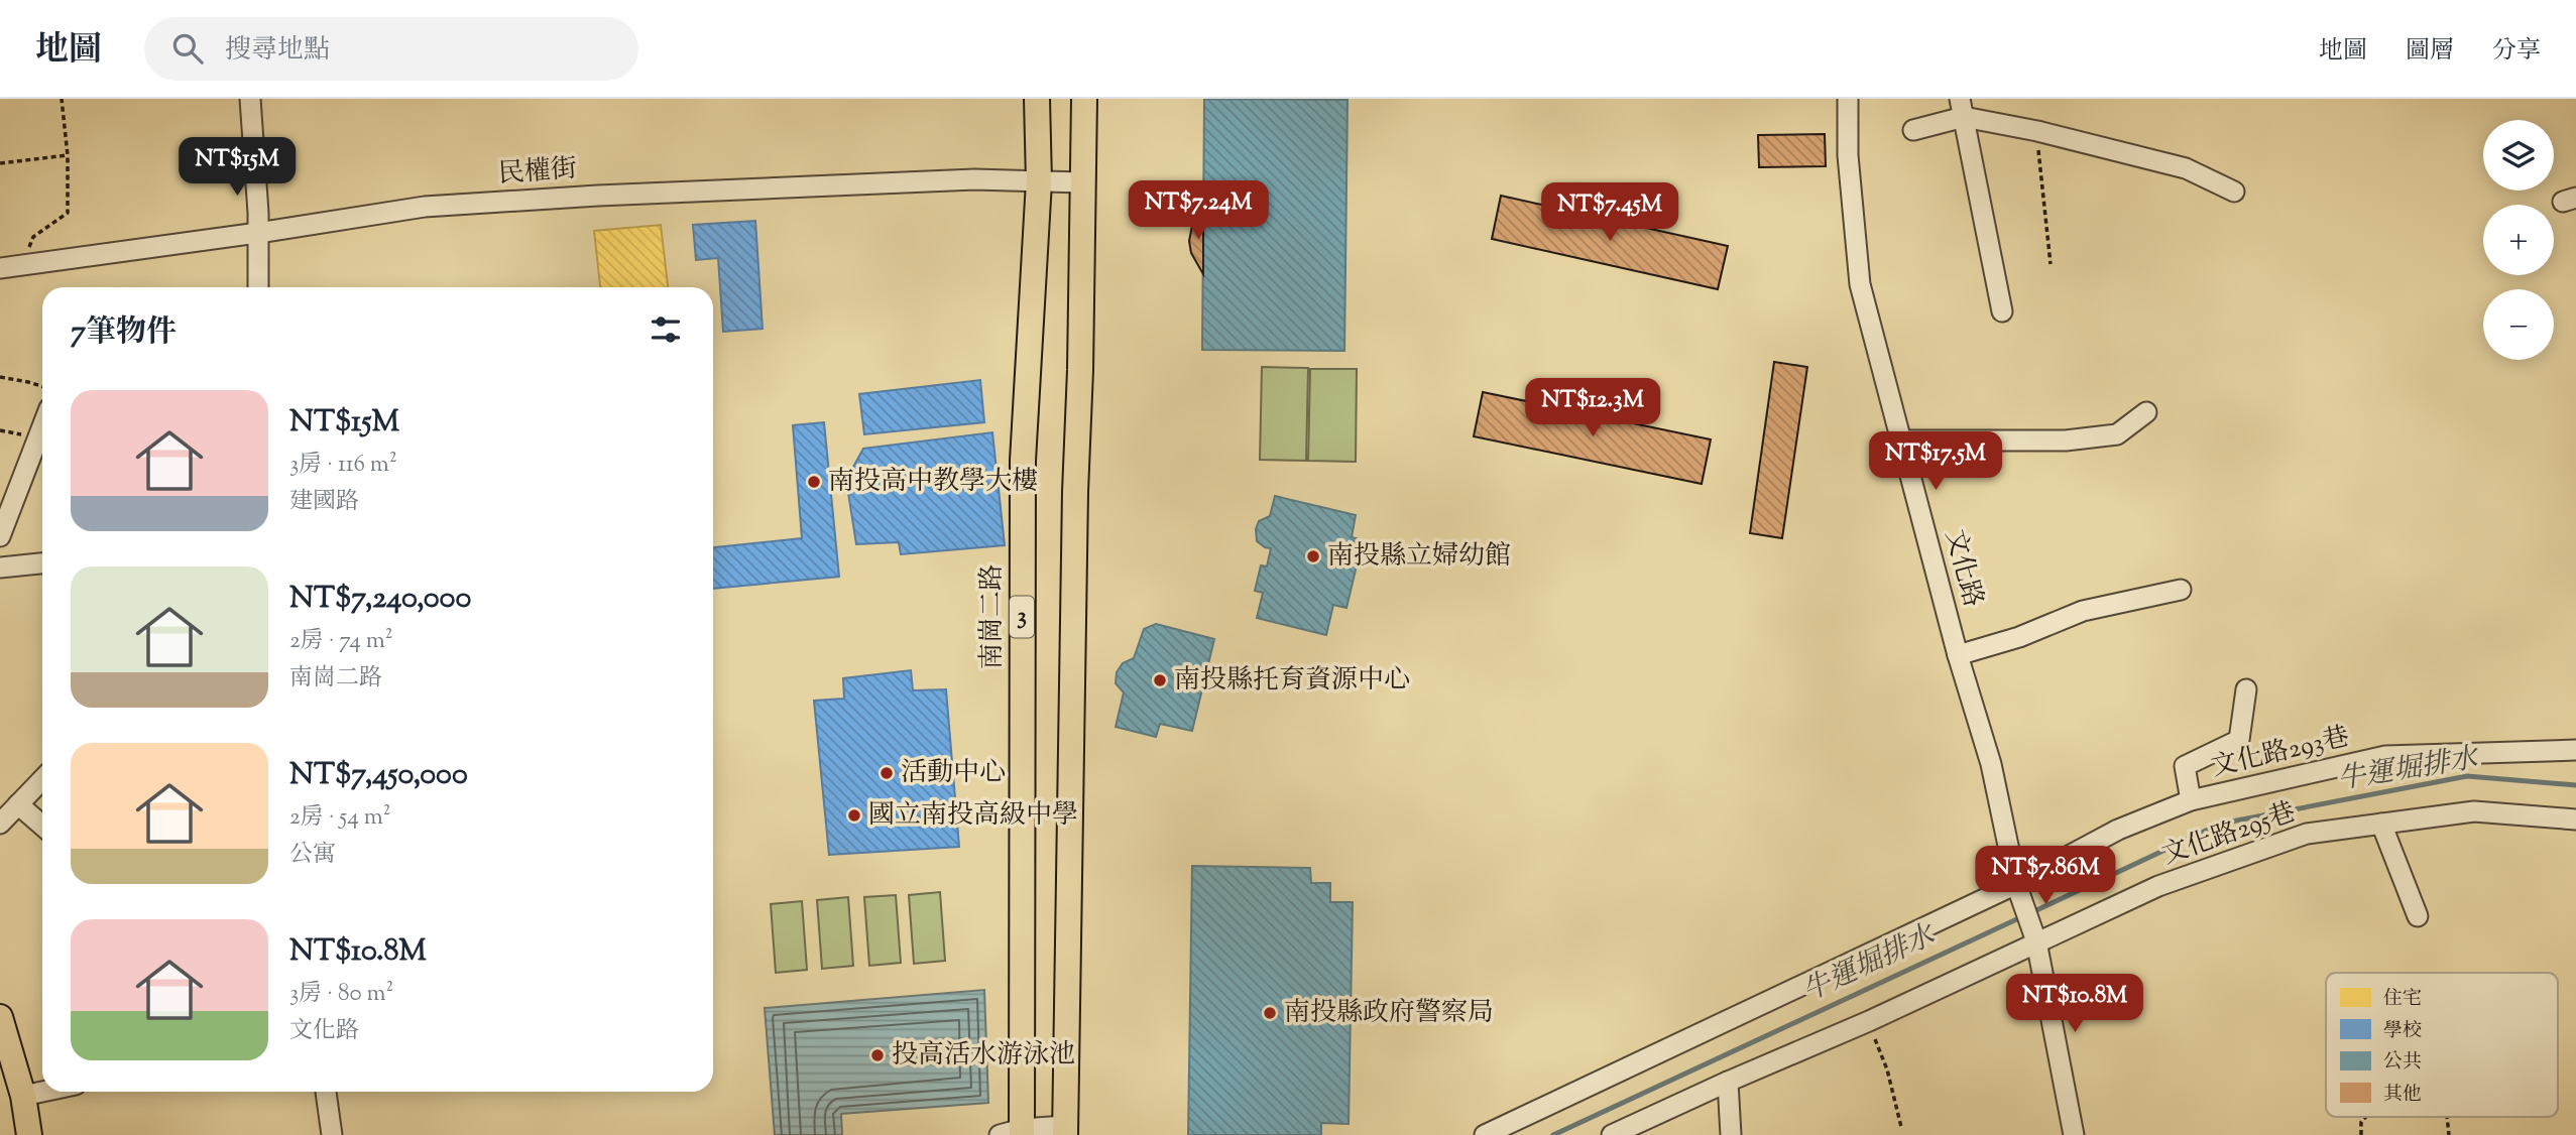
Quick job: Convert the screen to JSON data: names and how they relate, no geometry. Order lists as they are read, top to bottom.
{
  "streets": {
    "main road": ["南崗二路", "3"],
    "street": [
      "民權街",
      "文化路",
      "文化路293巷",
      "文化路295巷"
    ]
  },
  "crossings": [
    ["民權街", "南崗二路"],
    ["民權街", "3"],
    ["文化路", "文化路293巷"],
    ["文化路", "文化路295巷"]
  ],
  "water": ["牛運堀排水"],
  "places": [
    "南投高中教學大樓",
    "南投縣立婦幼館",
    "南投縣托育資源中心",
    "活動中心",
    "國立南投高級中學",
    "南投縣政府警察局",
    "投高活水游泳池"
  ],
  "legend": [
    "住宅",
    "學校",
    "公共",
    "其他"
  ],
  "page": {
    "header": "地圖",
    "search": "搜尋地點",
    "nav": ["地圖", "圖層", "分享"],
    "map_buttons": ["+", "−"],
    "price": [
      "NT$15M",
      "NT$7.24M",
      "NT$7.45M",
      "NT$12.3M",
      "NT$17.5M",
      "NT$7.86M",
      "NT$10.8M"
    ],
    "heading": "7筆物件",
    "list": [
      {
        "name": "NT$15M",
        "note": "3房 · 116 m² · 建國路"
      },
      {
        "name": "NT$7,240,000",
        "note": "2房 · 74 m² · 南崗二路"
      },
      {
        "name": "NT$7,450,000",
        "note": "2房 · 54 m² · 公寓"
      },
      {
        "name": "NT$10.8M",
        "note": "3房 · 80 m² · 文化路"
      }
    ]
  }
}
